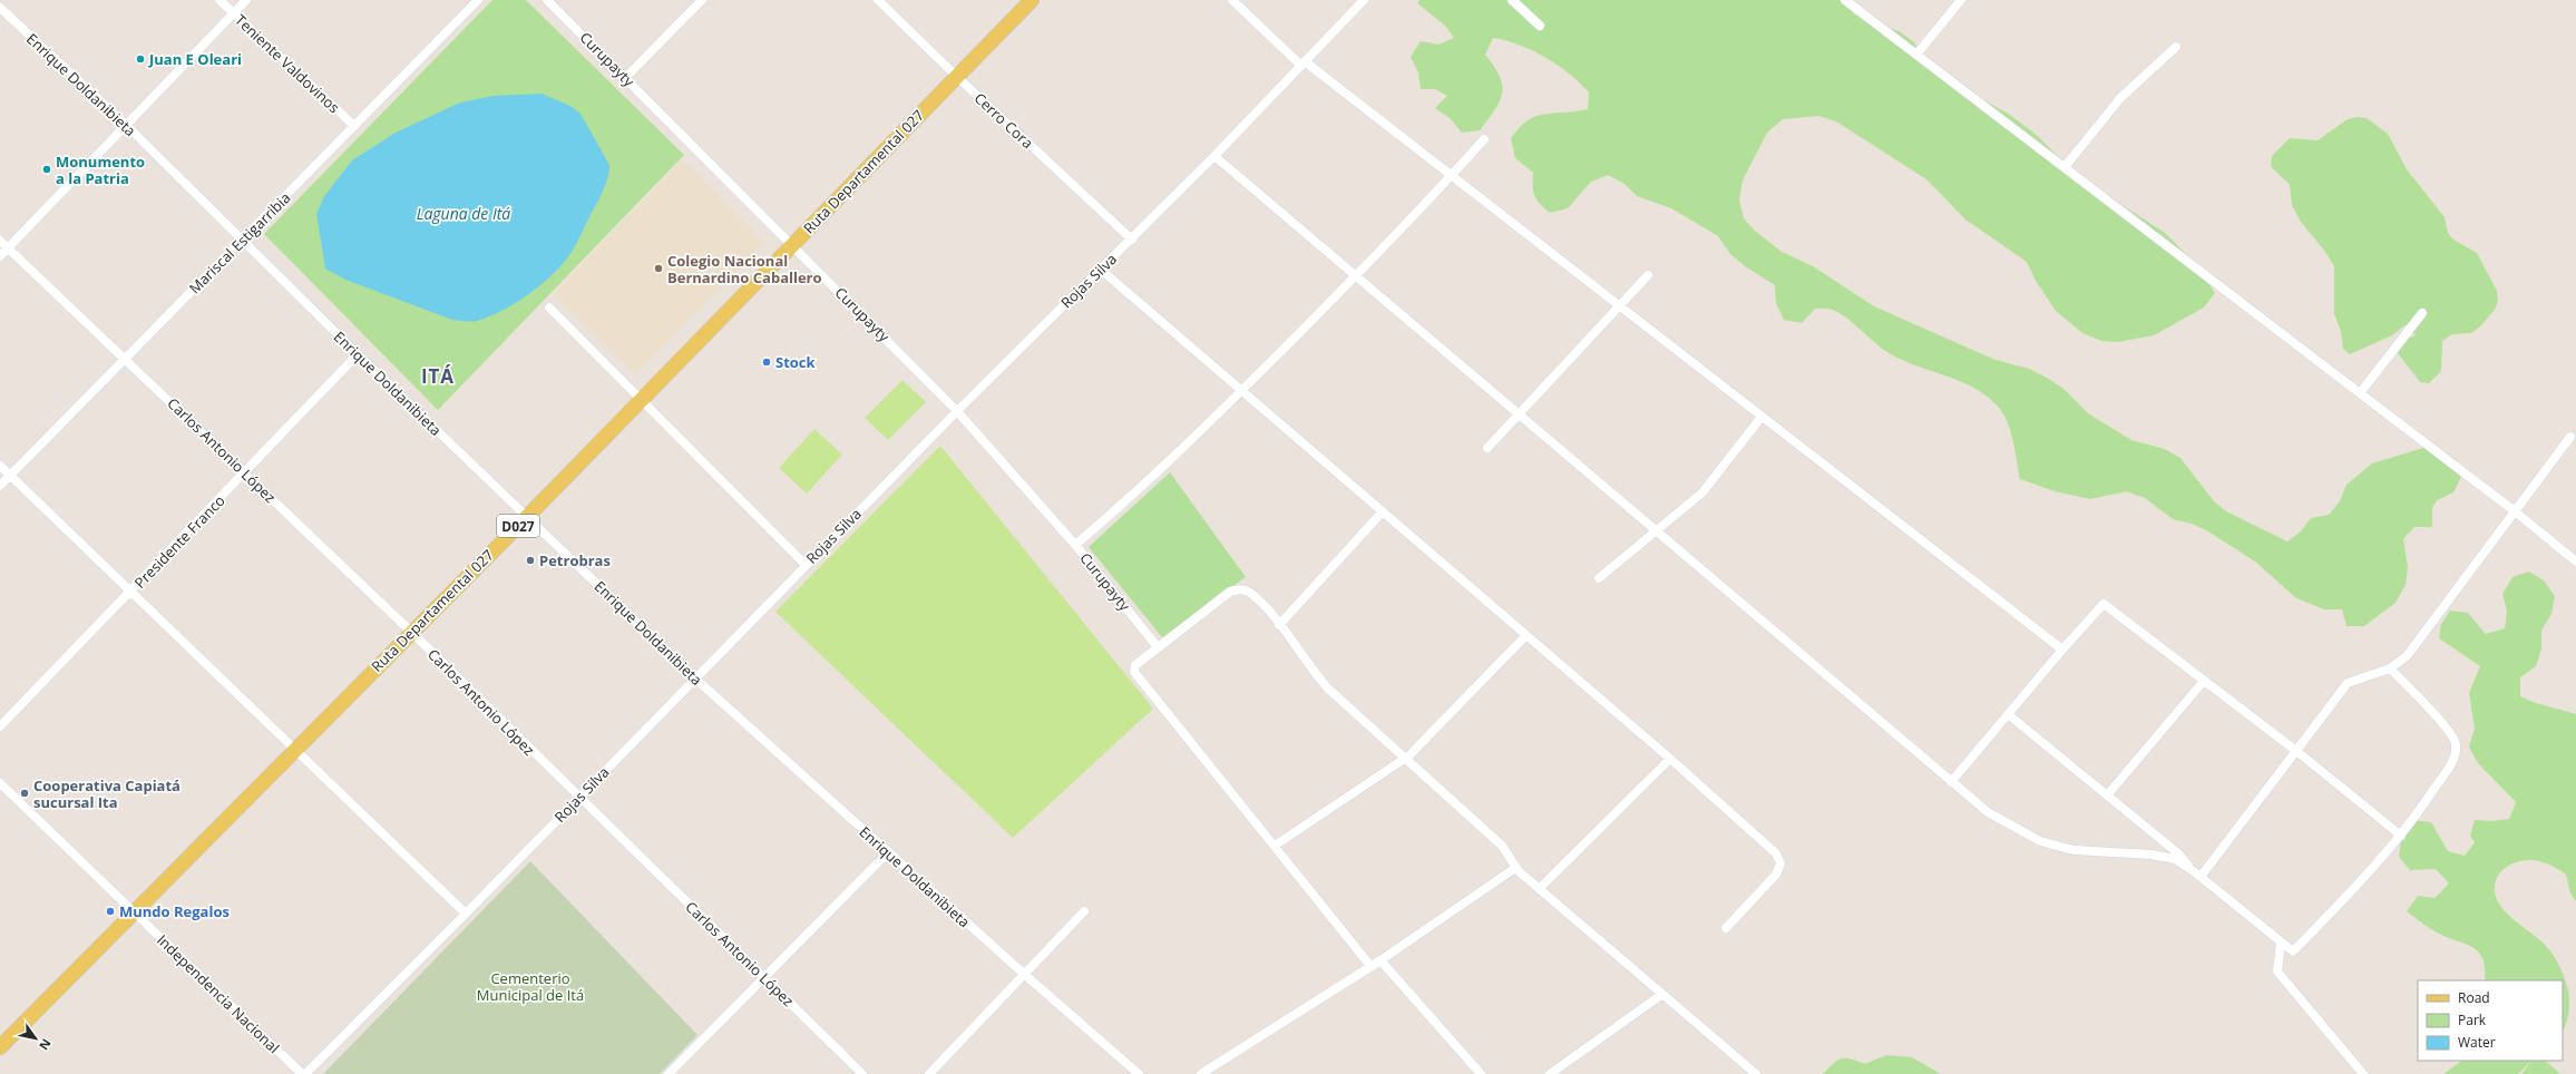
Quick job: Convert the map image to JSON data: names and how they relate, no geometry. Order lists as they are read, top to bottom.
{
  "streets": {
    "main road": ["Ruta Departamental 027", "D027"],
    "street": [
      "Curupayty",
      "Teniente Valdovinos",
      "Enrique Doldanibieta",
      "Cerro Cora",
      "Mariscal Estigarribia",
      "Rojas Silva",
      "Carlos Antonio López",
      "Presidente Franco",
      "Independencia Nacional"
    ]
  },
  "crossings": [
    ["Curupayty", "Ruta Departamental 027"],
    ["Curupayty", "Rojas Silva"],
    ["Teniente Valdovinos", "Mariscal Estigarribia"],
    ["Enrique Doldanibieta", "Ruta Departamental 027"],
    ["Enrique Doldanibieta", "Mariscal Estigarribia"],
    ["Enrique Doldanibieta", "Rojas Silva"],
    ["Enrique Doldanibieta", "Presidente Franco"],
    ["Cerro Cora", "Ruta Departamental 027"],
    ["Cerro Cora", "Rojas Silva"],
    ["Ruta Departamental 027", "Carlos Antonio López"],
    ["Ruta Departamental 027", "Independencia Nacional"],
    ["Mariscal Estigarribia", "Carlos Antonio López"],
    ["Rojas Silva", "Carlos Antonio López"],
    ["Rojas Silva", "Independencia Nacional"],
    ["Carlos Antonio López", "Presidente Franco"]
  ],
  "districts": ["ITÁ"],
  "water": ["Laguna de Itá"],
  "parks": ["Cementerio Municipal de Itá"],
  "places": [
    "Juan E Oleari",
    "Monumento a la Patria",
    "Colegio Nacional Bernardino Caballero",
    "Stock",
    "Petrobras",
    "Cooperativa Capiatá sucursal Ita",
    "Mundo Regalos"
  ],
  "legend": ["Road", "Park", "Water"],
  "north": "bottom right"
}
